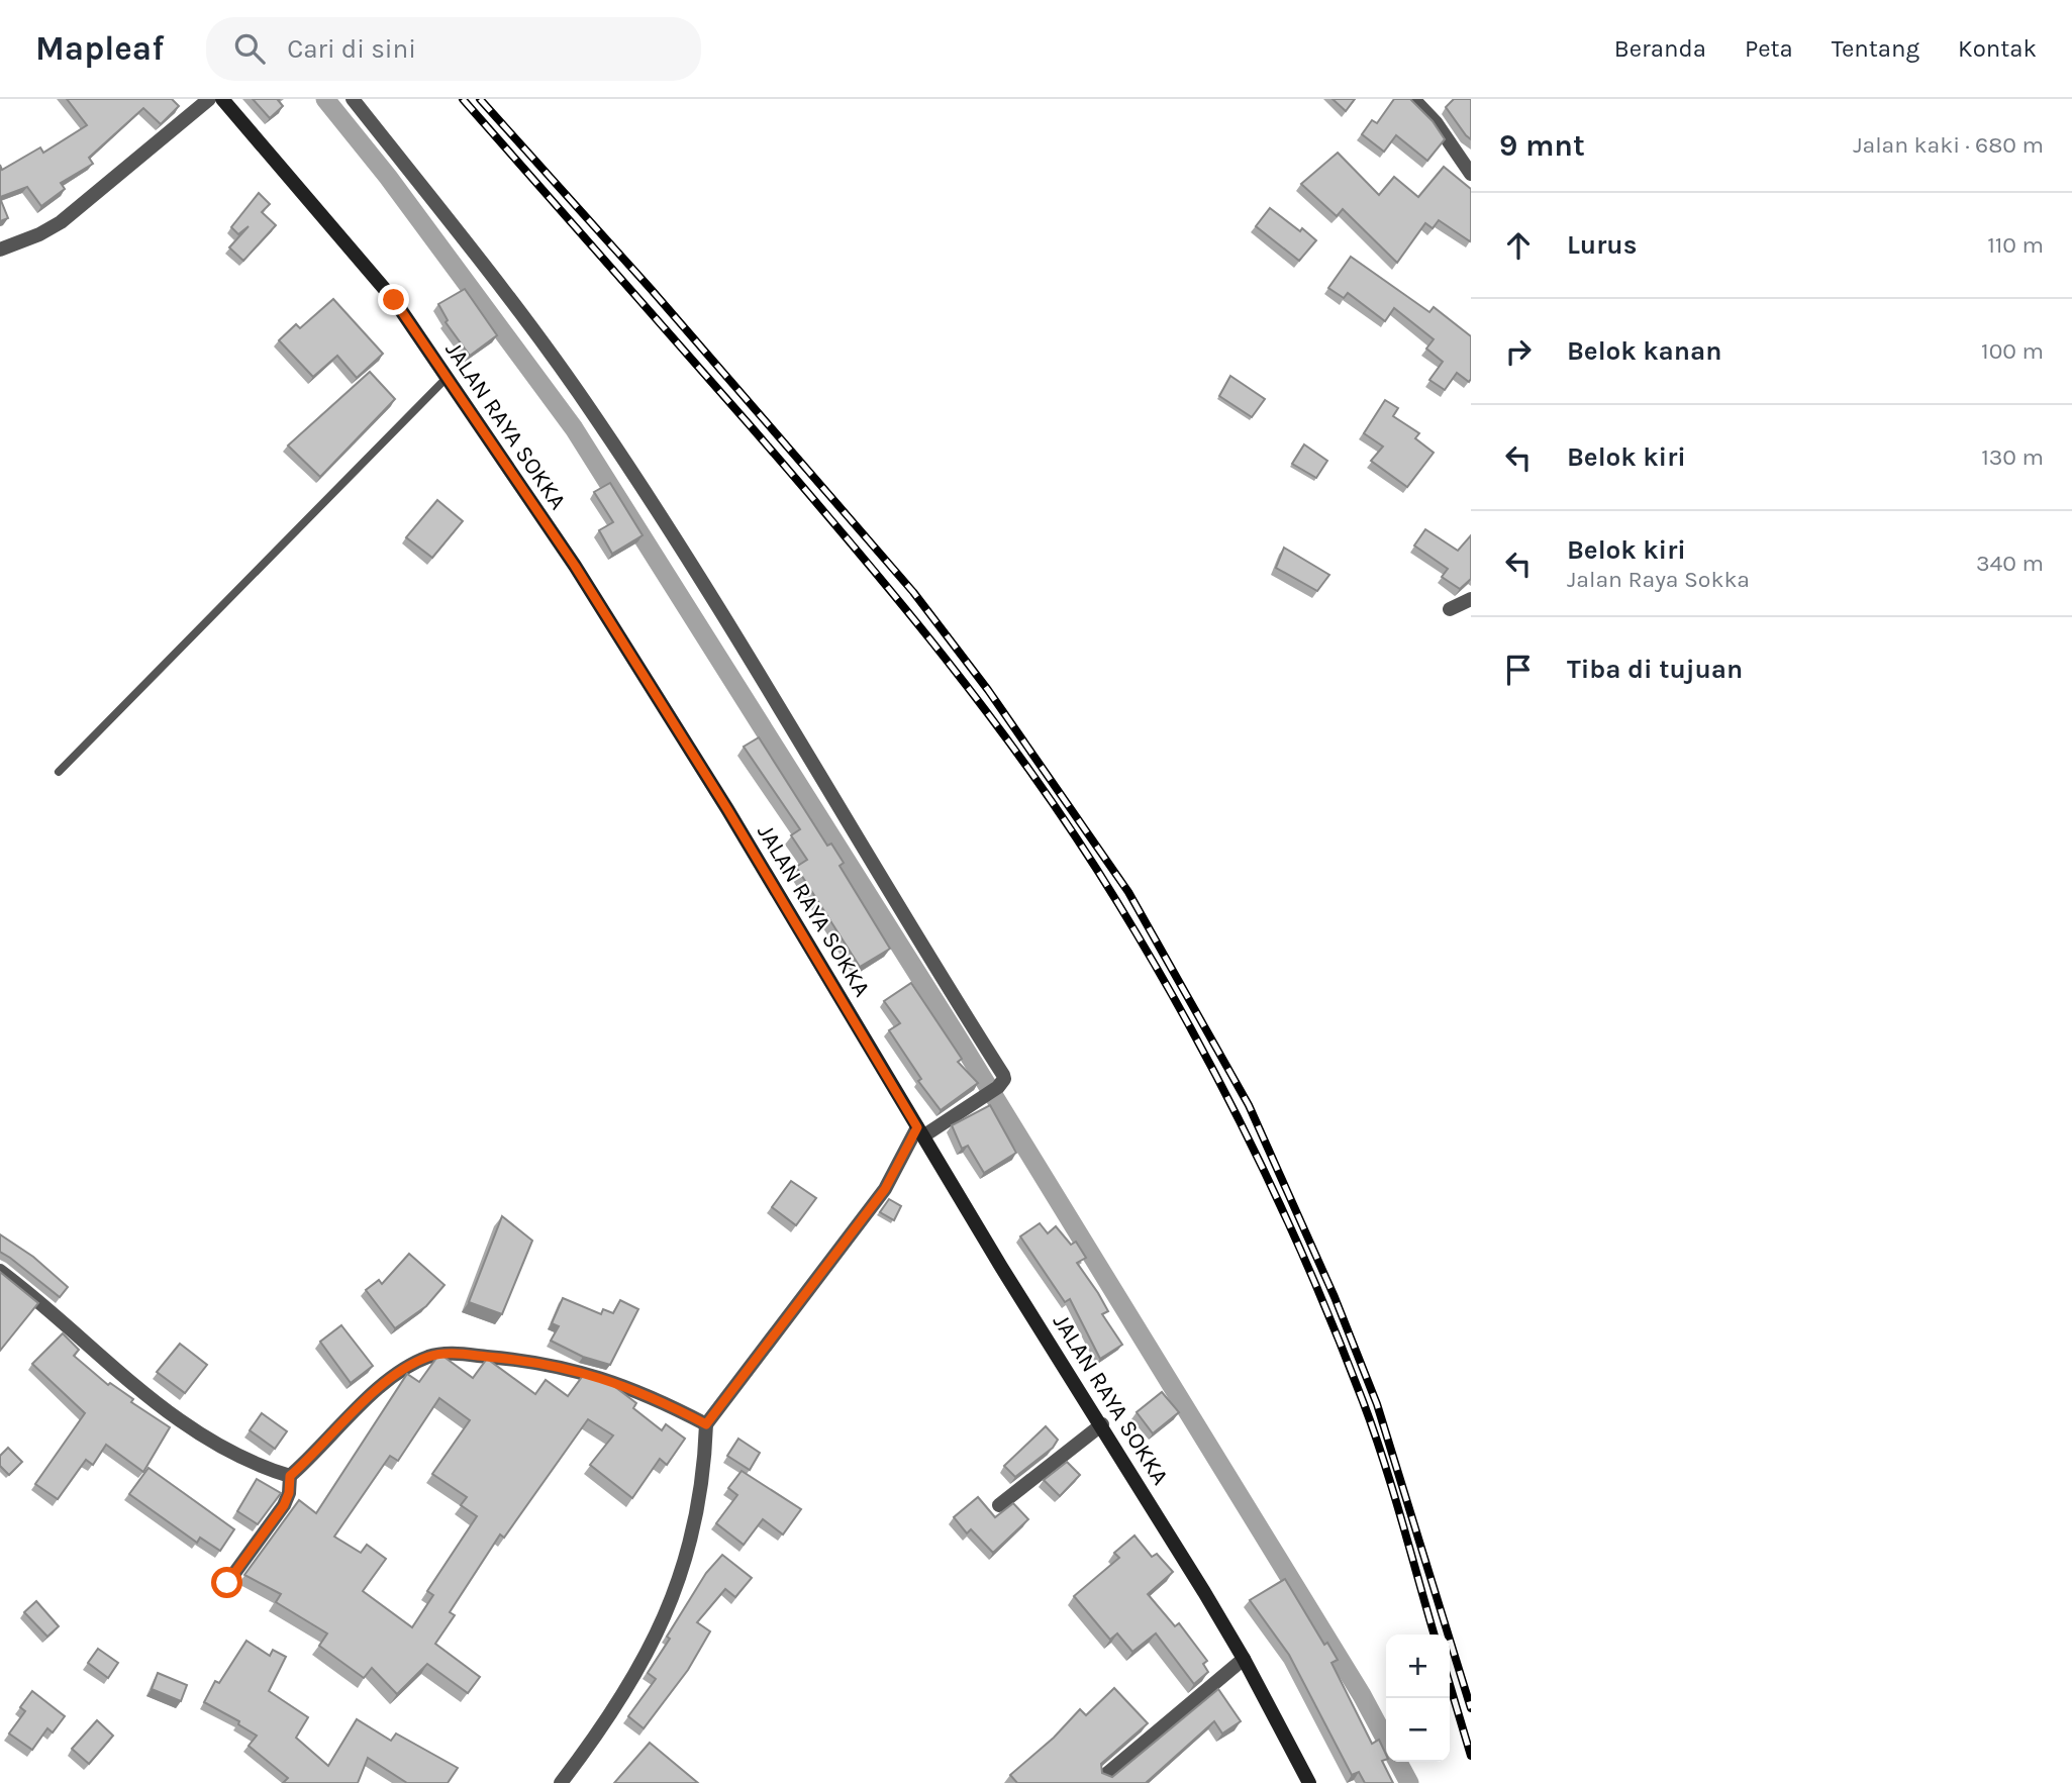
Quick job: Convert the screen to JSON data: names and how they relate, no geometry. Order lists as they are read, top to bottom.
{
  "streets": {
    "main road": ["JALAN RAYA SOKKA"]
  },
  "page": {
    "header": "Mapleaf",
    "search": "Cari di sini",
    "nav": [
      "Beranda",
      "Peta",
      "Tentang",
      "Kontak"
    ],
    "heading": ["9 mnt", "Jalan kaki · 680 m"],
    "list": [
      ["Lurus", "110 m"],
      ["Belok kanan", "100 m"],
      ["Belok kiri", "130 m"],
      ["Belok kiri", "Jalan Raya Sokka", "340 m"],
      "Tiba di tujuan"
    ],
    "map_buttons": ["+", "−"]
  }
}
